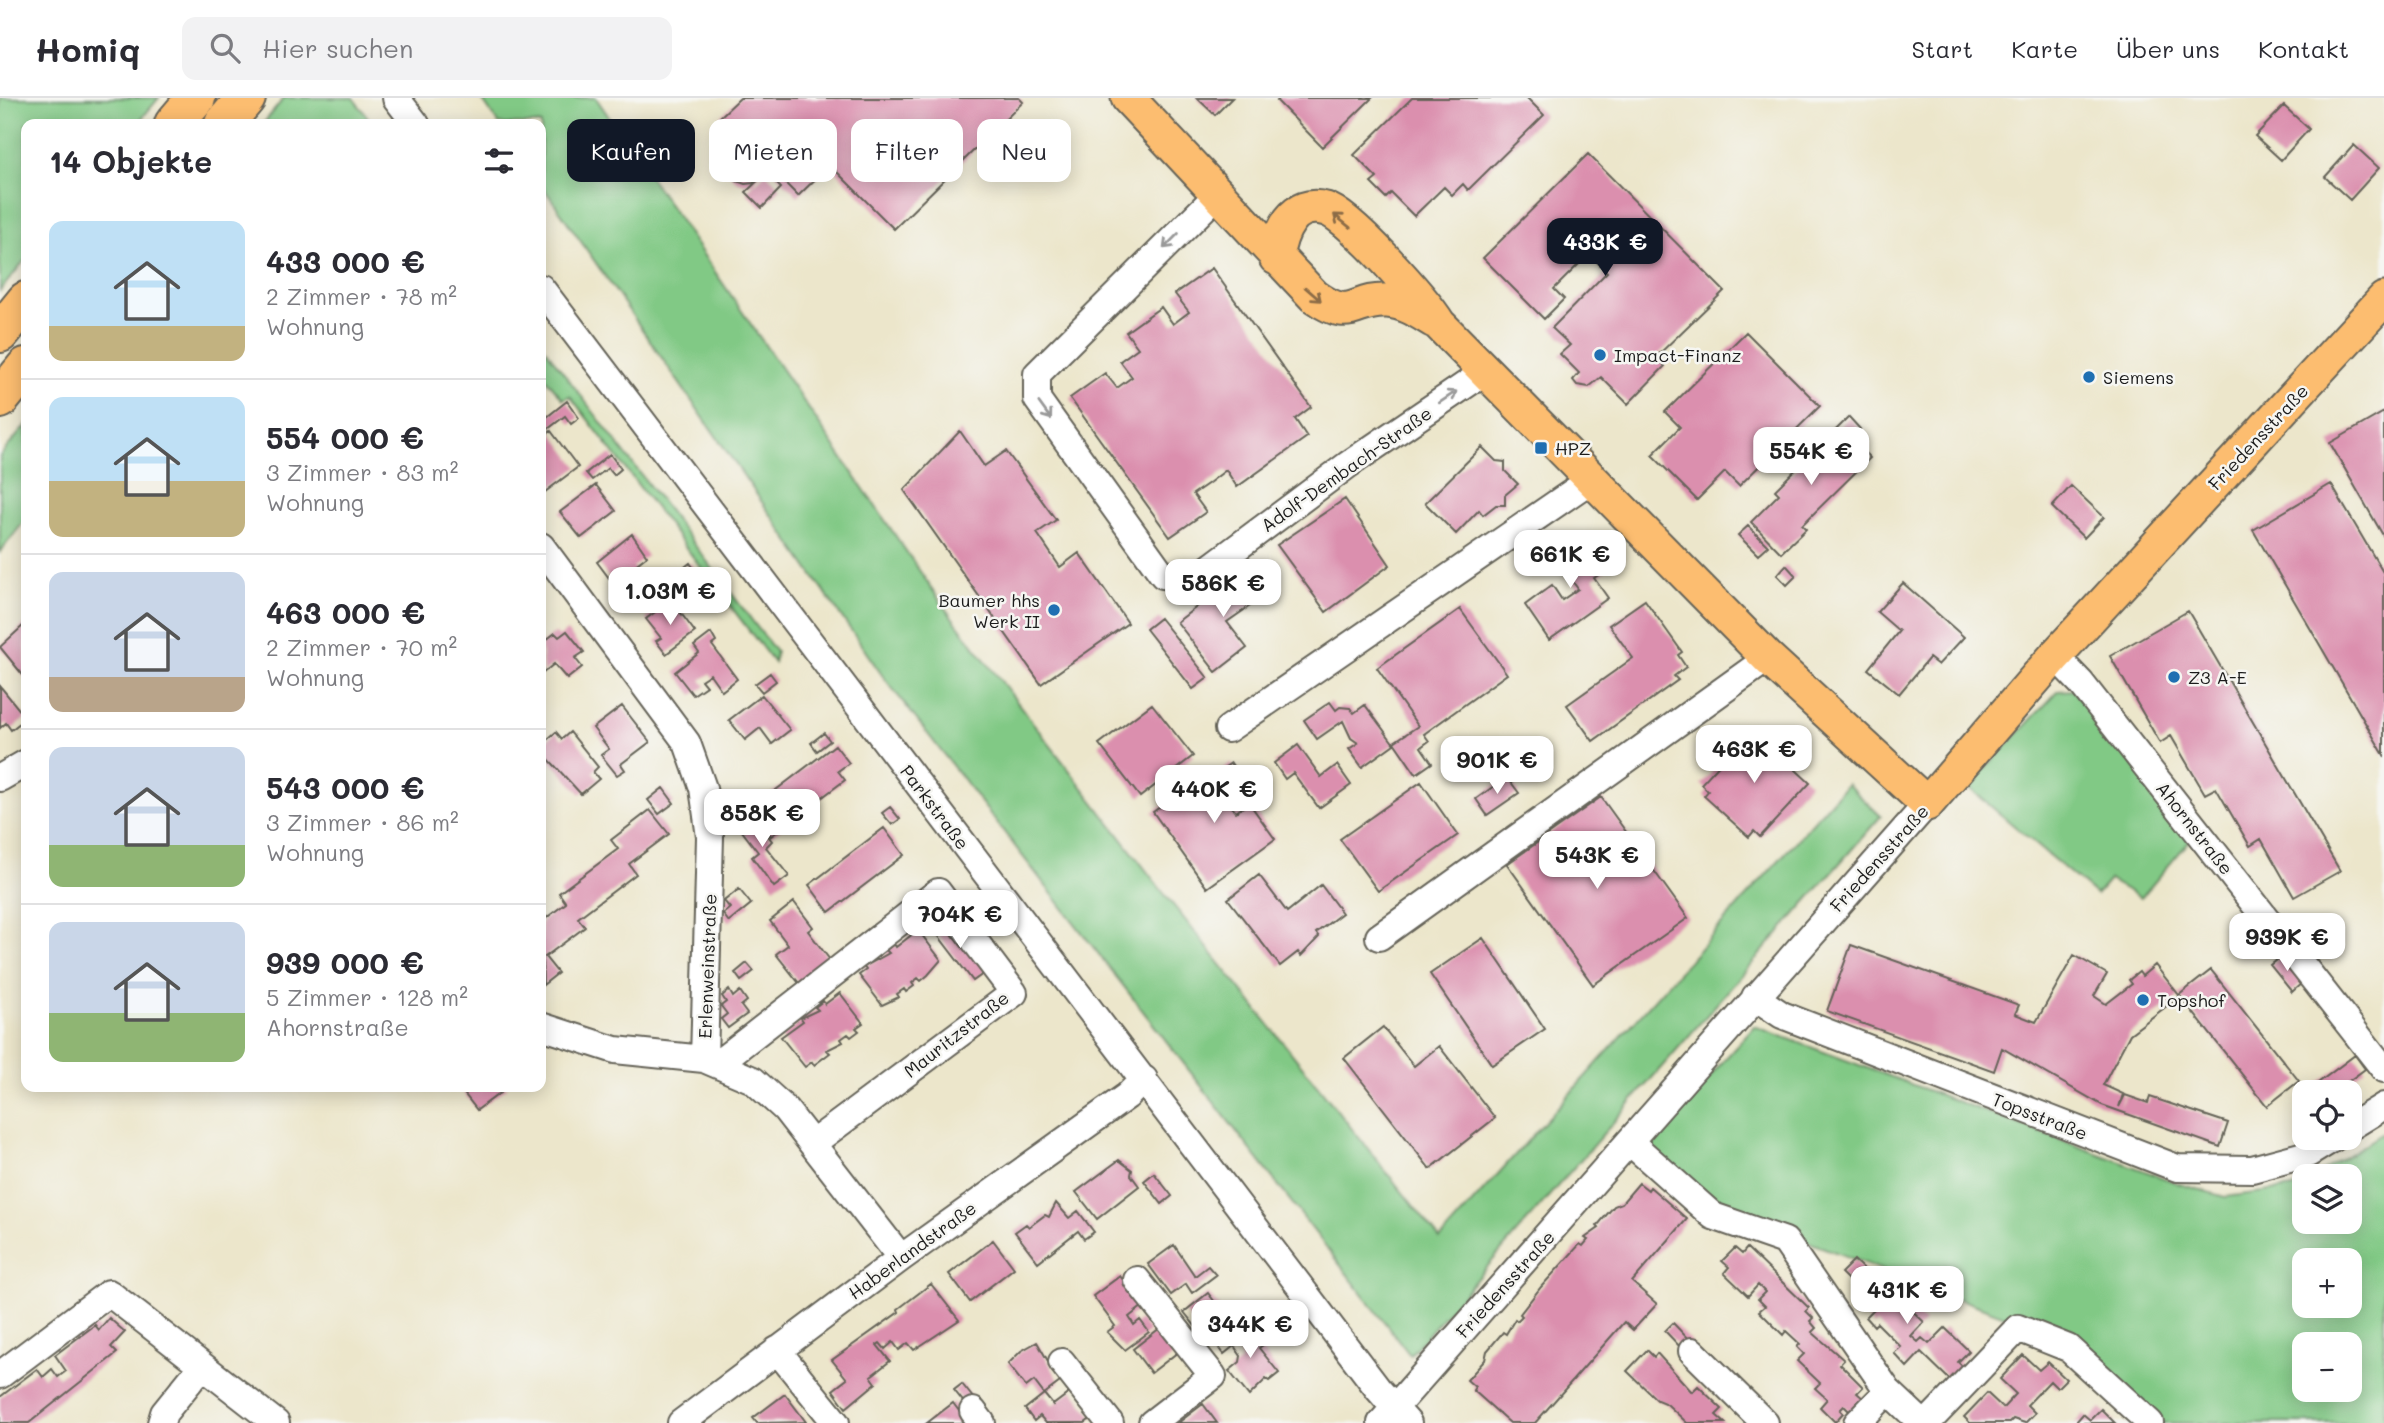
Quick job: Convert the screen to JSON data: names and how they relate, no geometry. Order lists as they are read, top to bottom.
{
  "streets": {
    "main road": ["Friedensstraße"],
    "street": [
      "Adolf-Dembach-Straße",
      "Parkstraße",
      "Ahornstraße",
      "Erlenweinstraße",
      "Mauritzstraße",
      "Topsstraße",
      "Haberlandstraße"
    ]
  },
  "crossings": [
    ["Friedensstraße", "Parkstraße"],
    ["Friedensstraße", "Ahornstraße"],
    ["Friedensstraße", "Topsstraße"],
    ["Parkstraße", "Haberlandstraße"],
    ["Erlenweinstraße", "Mauritzstraße"]
  ],
  "places": {
    "other": [
      "Impact-Finanz",
      "Siemens",
      "Baumer hhs Werk II",
      "Z3 A-E",
      "Topshof"
    ],
    "transit": ["HPZ"]
  },
  "page": {
    "header": "Homiq",
    "search": "Hier suchen",
    "nav": [
      "Start",
      "Karte",
      "Über uns",
      "Kontakt"
    ],
    "chip": [
      "Kaufen",
      "Mieten",
      "Filter",
      "Neu"
    ],
    "heading": "14 Objekte",
    "list": [
      {
        "name": "433 000 €",
        "note": "2 Zimmer · 78 m² · Wohnung"
      },
      {
        "name": "554 000 €",
        "note": "3 Zimmer · 83 m² · Wohnung"
      },
      {
        "name": "463 000 €",
        "note": "2 Zimmer · 70 m² · Wohnung"
      },
      {
        "name": "543 000 €",
        "note": "3 Zimmer · 86 m² · Wohnung"
      },
      {
        "name": "939 000 €",
        "note": "5 Zimmer · 128 m² · Ahornstraße"
      }
    ],
    "price": [
      "433K €",
      "554K €",
      "661K €",
      "586K €",
      "1.03M €",
      "463K €",
      "901K €",
      "440K €",
      "858K €",
      "543K €",
      "704K €",
      "939K €",
      "431K €",
      "344K €"
    ],
    "map_buttons": ["+", "−"]
  }
}
